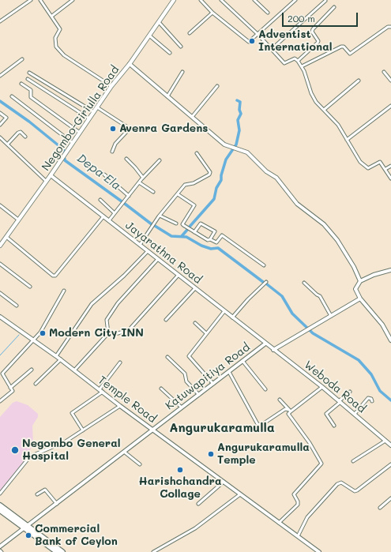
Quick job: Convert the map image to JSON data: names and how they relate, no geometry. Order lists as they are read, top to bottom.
{
  "streets": {
    "main road": ["Negombo-Giriulla Road"],
    "street": [
      "Jayarathna Road",
      "Katuwapitiya Road",
      "Weboda Road",
      "Temple Road"
    ]
  },
  "crossings": [
    ["Negombo-Giriulla Road", "Jayarathna Road"],
    ["Jayarathna Road", "Katuwapitiya Road"],
    ["Jayarathna Road", "Weboda Road"],
    ["Katuwapitiya Road", "Weboda Road"],
    ["Katuwapitiya Road", "Temple Road"]
  ],
  "districts": ["Angurukaramulla"],
  "water": ["Depa Ela"],
  "places": [
    "Adventist International",
    "Avenra Gardens",
    "Modern City INN",
    "Negombo General Hospital",
    "Angurukaramulla Temple",
    "Harishchandra Collage",
    "Commercial Bank of Ceylon"
  ],
  "scale_bar": "200 m"
}
